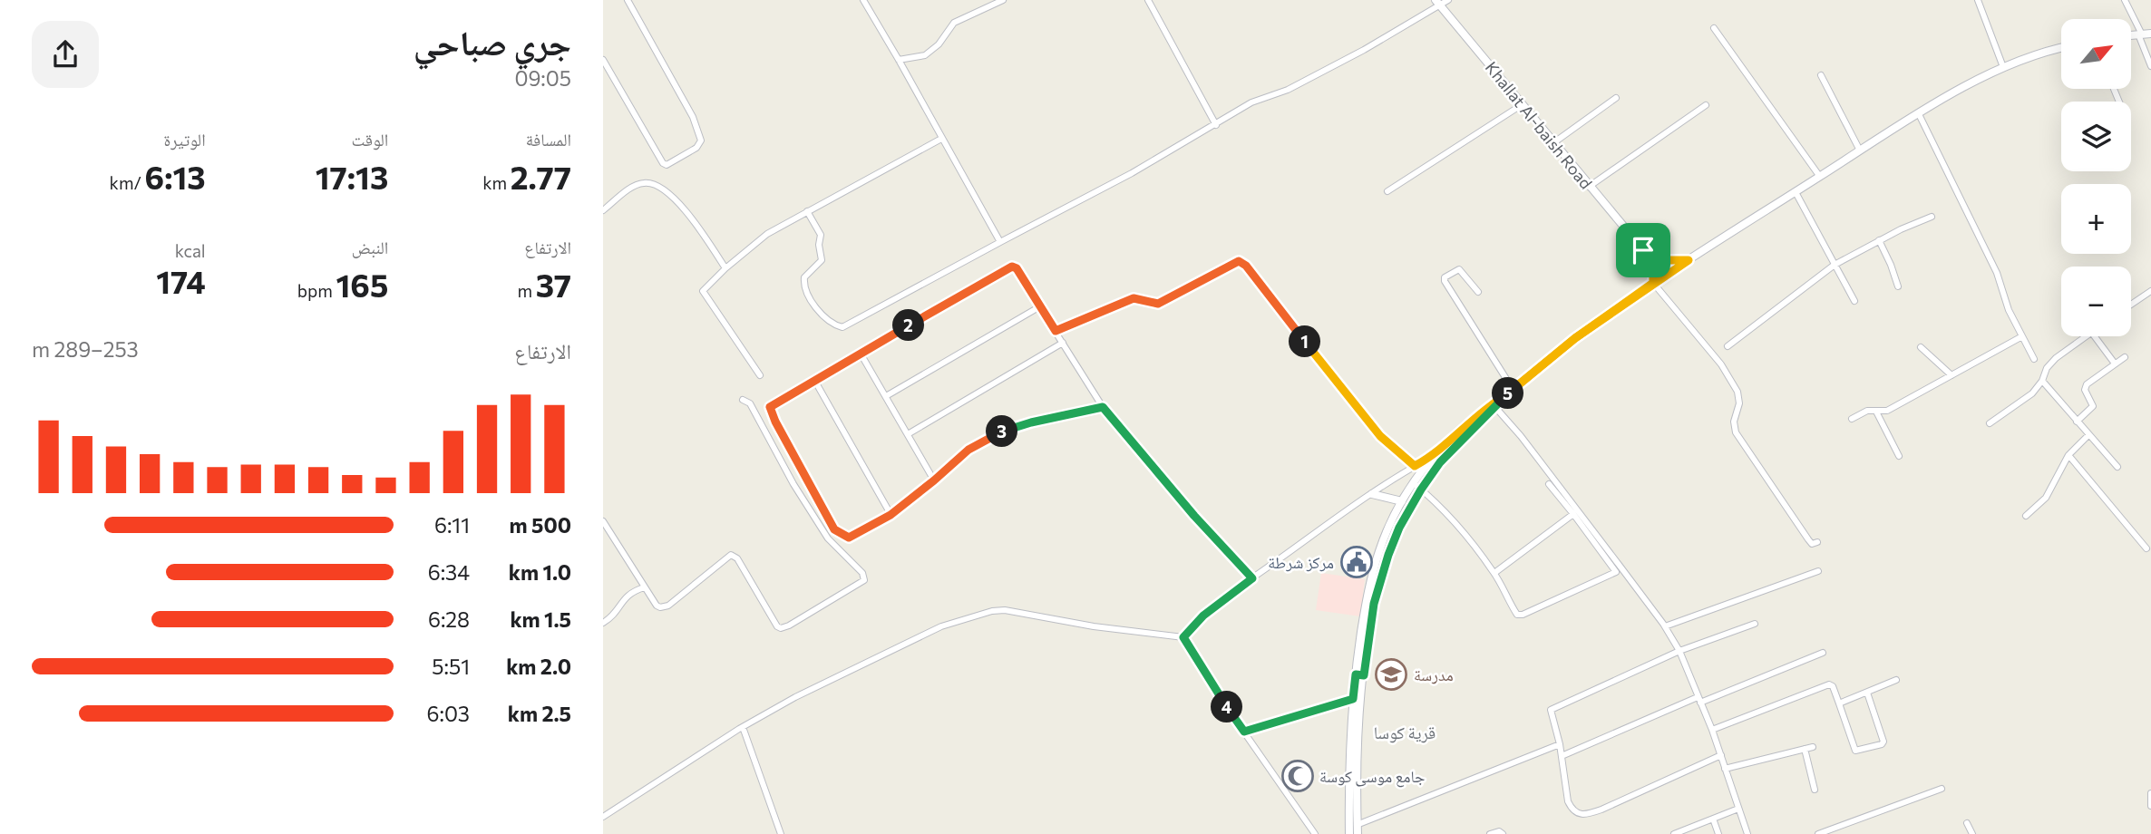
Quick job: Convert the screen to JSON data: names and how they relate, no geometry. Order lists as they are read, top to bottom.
{
  "streets": {
    "street": ["Khallat Al-baish Road"]
  },
  "districts": ["قرية كوسا"],
  "places": {
    "public building": ["مركز شرطة"],
    "school or university": ["مدرسة"],
    "mosque": ["جامع موسى كوسة"]
  },
  "north": "top right",
  "page": {
    "heading": ["جري صباحي", "09:05"],
    "map_buttons": ["+", "−"],
    "stats": [
      ["المسافة", "2.77 km"],
      ["الوقت", "17:13"],
      ["الوتيرة", "6:13 /km"],
      ["الارتفاع", "37 m"],
      ["النبض", "165 bpm"],
      ["kcal", "174"]
    ],
    "pins": [
      "2",
      "1",
      "5",
      "3",
      "4"
    ],
    "chart": ["الارتفاع", "253–289 m"],
    "list": [
      {
        "name": "500 m",
        "note": "6:11"
      },
      {
        "name": "1.0 km",
        "note": "6:34"
      },
      {
        "name": "1.5 km",
        "note": "6:28"
      },
      {
        "name": "2.0 km",
        "note": "5:51"
      },
      {
        "name": "2.5 km",
        "note": "6:03"
      }
    ]
  }
}
